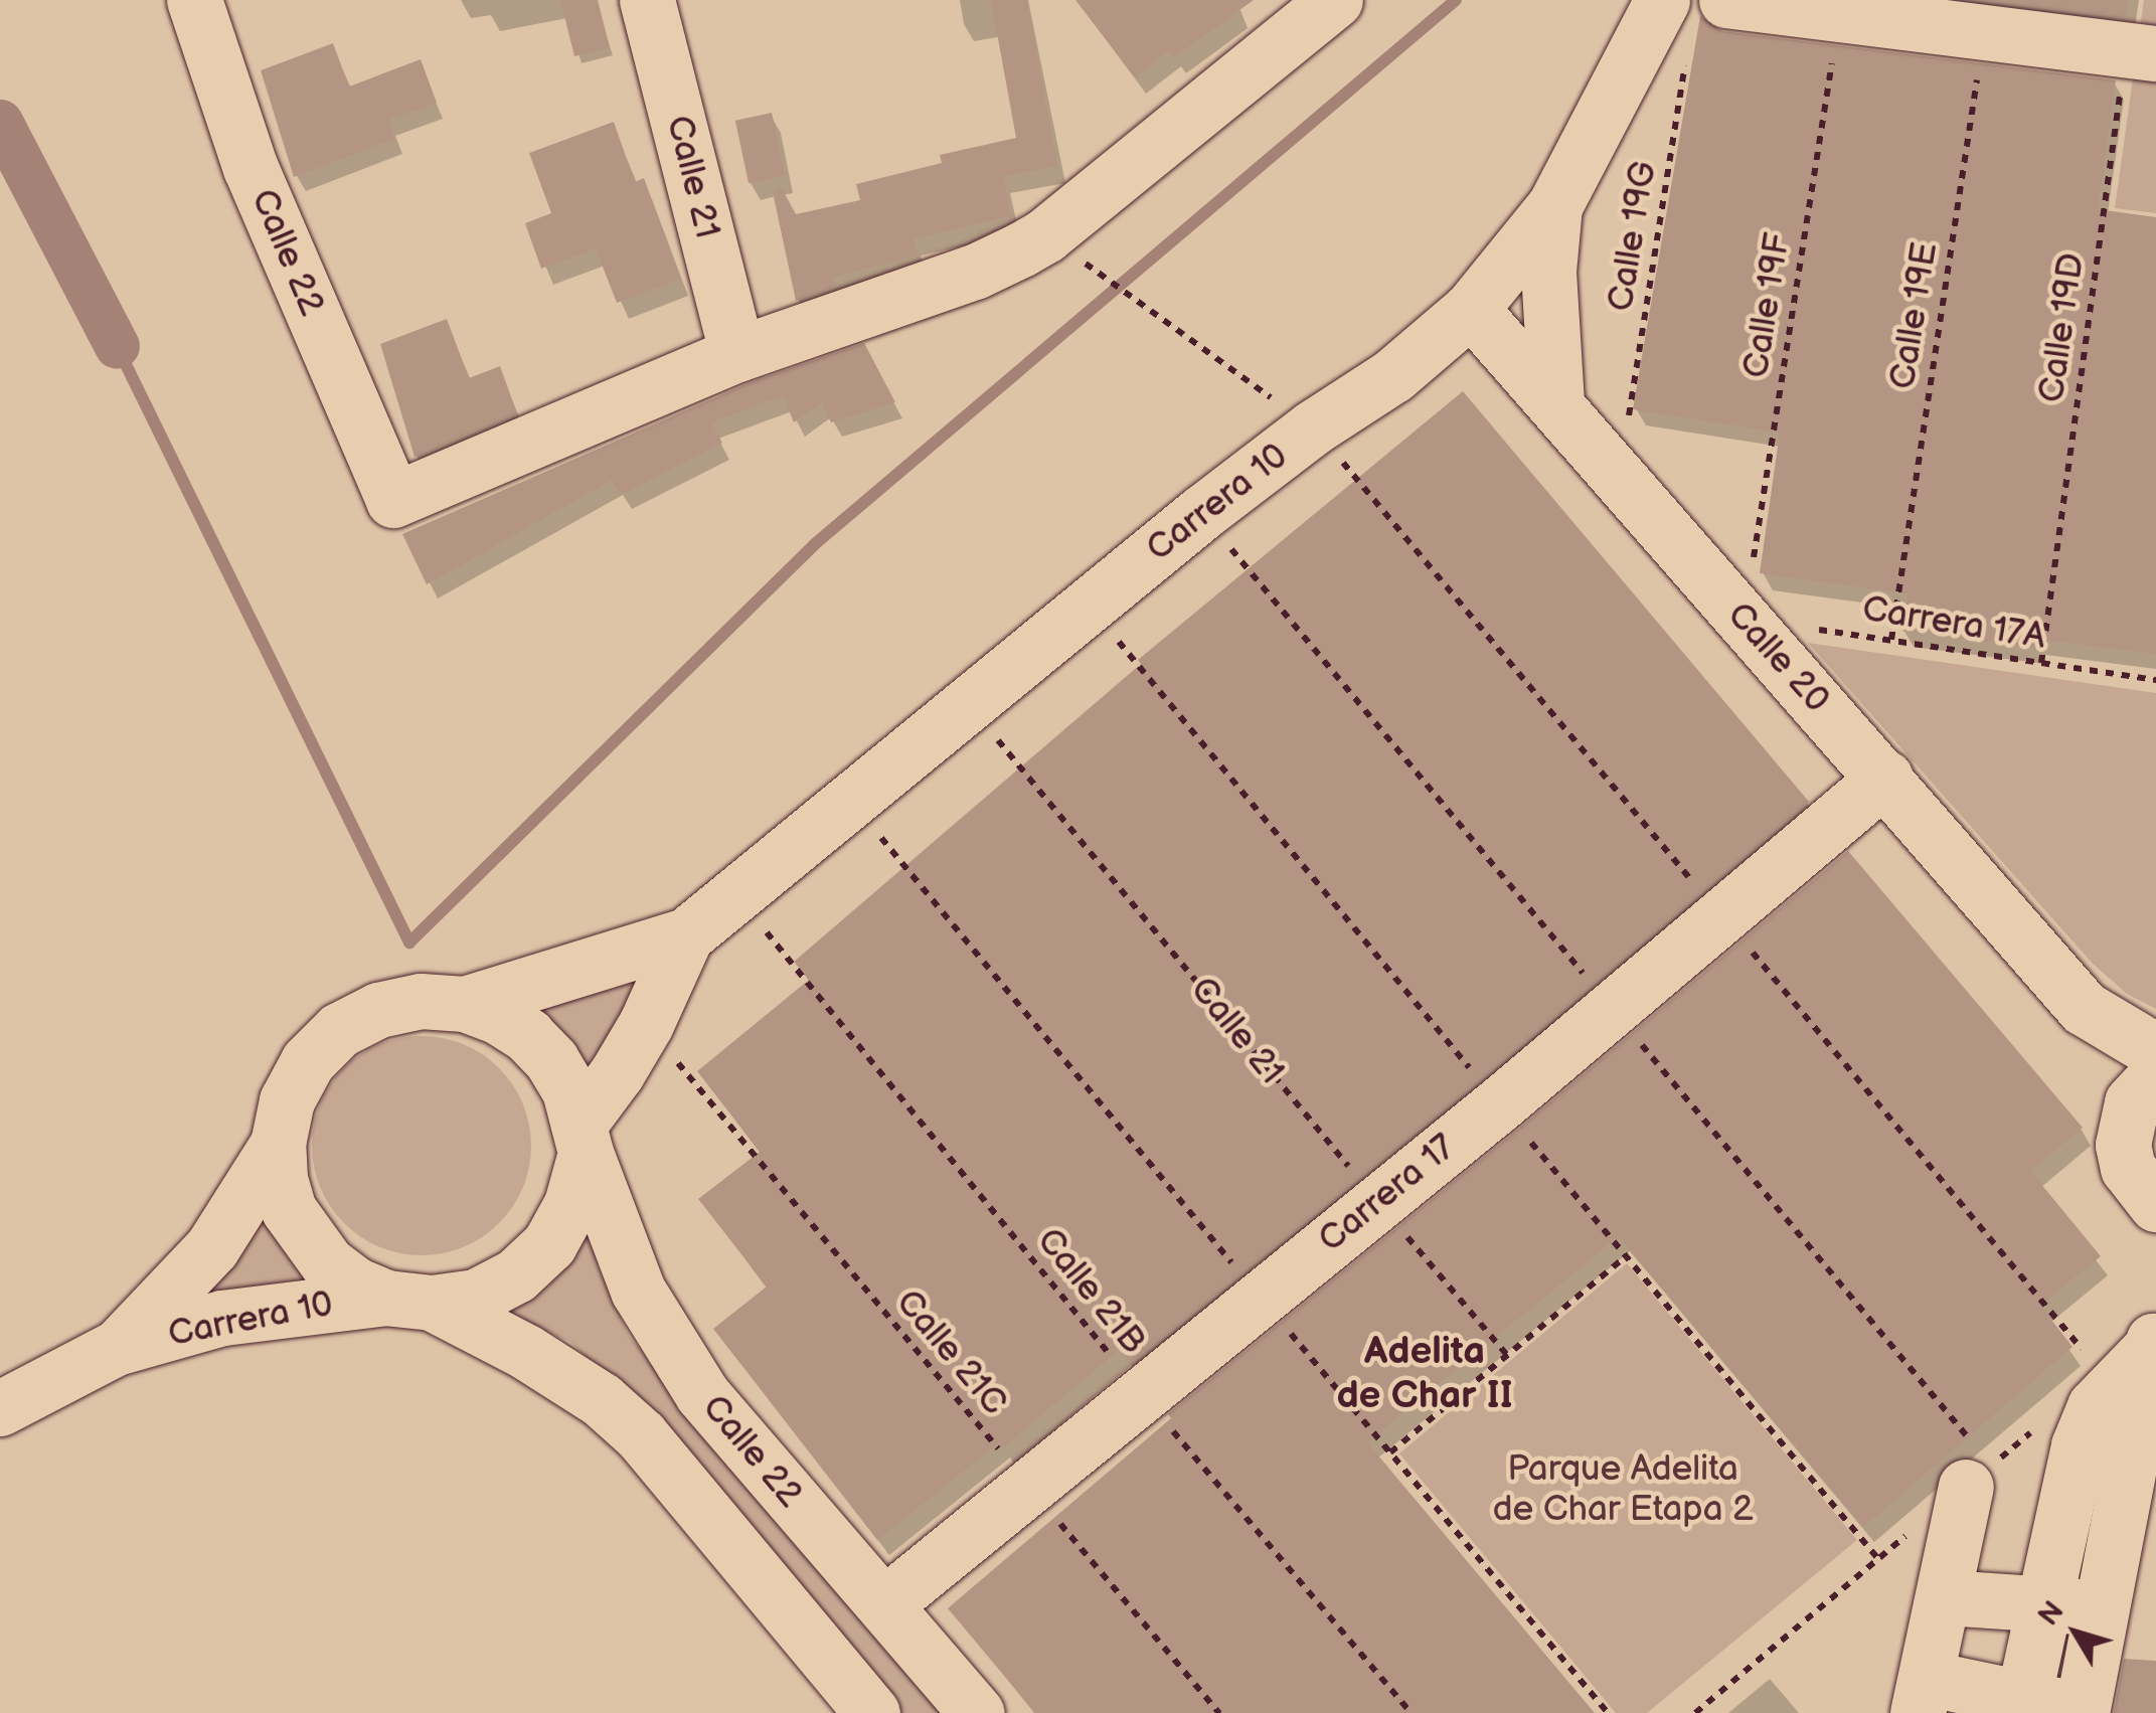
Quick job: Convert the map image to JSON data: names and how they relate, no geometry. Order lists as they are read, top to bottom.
{
  "streets": {
    "street": [
      "Calle 21",
      "Calle 22",
      "Carrera 10",
      "Calle 20",
      "Carrera 17"
    ],
    "path": [
      "Calle 19G",
      "Calle 19F",
      "Calle 19E",
      "Calle 19D",
      "Carrera 17A",
      "Calle 21B",
      "Calle 21C"
    ]
  },
  "crossings": [
    ["Calle 21", "Calle 22"],
    ["Calle 21", "Carrera 10"],
    ["Calle 21", "Carrera 17"],
    ["Calle 19G", "Calle 20"],
    ["Calle 22", "Carrera 10"],
    ["Calle 22", "Carrera 17"],
    ["Calle 19F", "Carrera 17A"],
    ["Calle 19F", "Calle 20"],
    ["Calle 19E", "Carrera 17A"],
    ["Calle 19D", "Carrera 17A"],
    ["Carrera 10", "Calle 20"],
    ["Carrera 10", "Calle 21B"],
    ["Carrera 10", "Calle 21C"],
    ["Carrera 17A", "Calle 20"],
    ["Calle 20", "Carrera 17"],
    ["Carrera 17", "Calle 21B"],
    ["Carrera 17", "Calle 21C"]
  ],
  "districts": ["Adelita de Char II"],
  "parks": ["Parque Adelita de Char Etapa 2"],
  "north": "top left"
}
